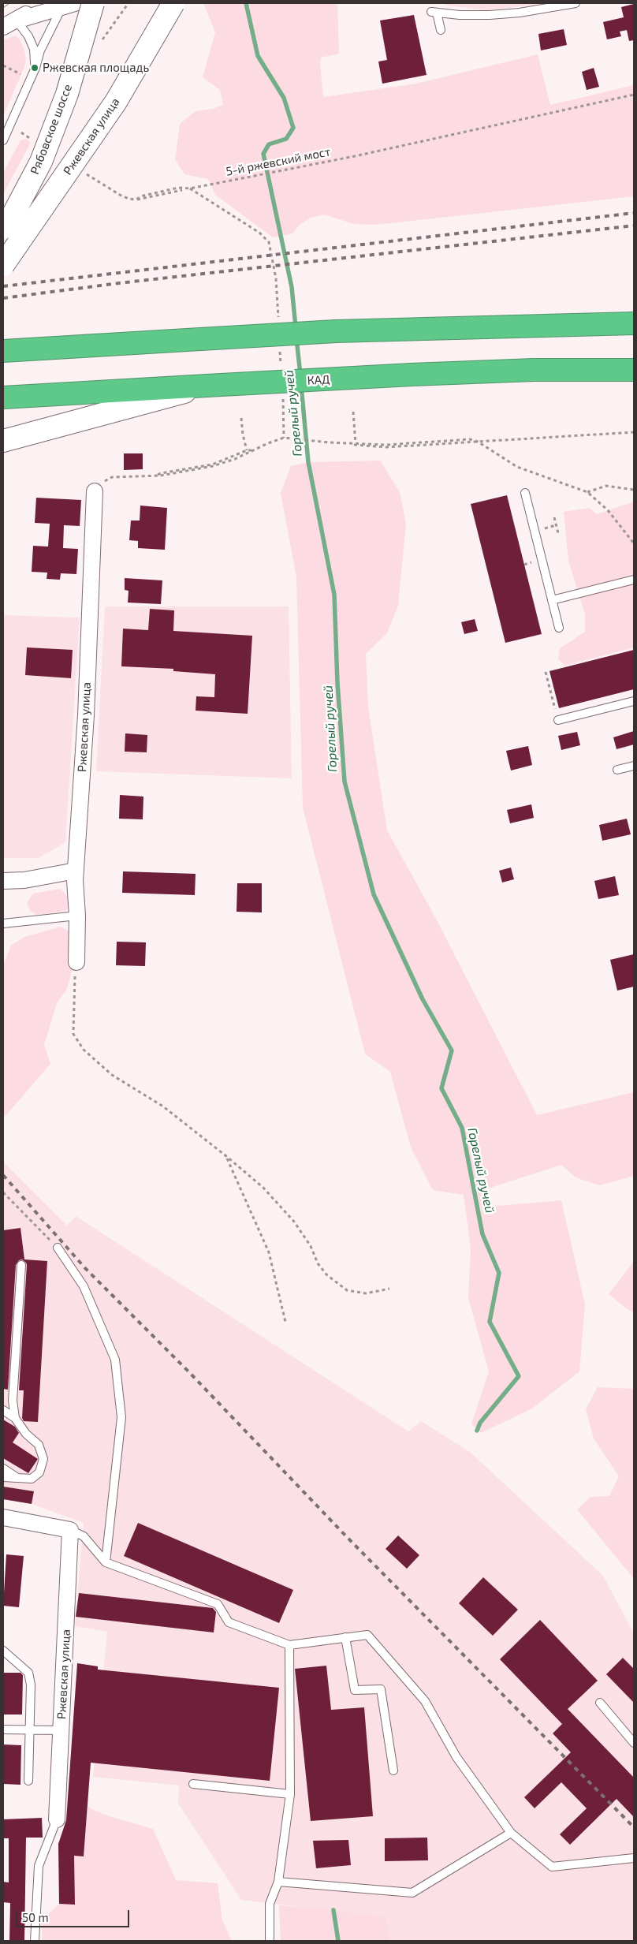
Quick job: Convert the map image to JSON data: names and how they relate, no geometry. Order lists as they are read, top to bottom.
{
  "streets": {
    "highway": ["КАД"],
    "main road": ["Рябовское шоссе", "Ржевская улица"],
    "path": ["5-й ржевский мост"]
  },
  "water": ["Горелый ручей"],
  "places": ["Ржевская площадь"],
  "scale_bar": "50 m"
}
